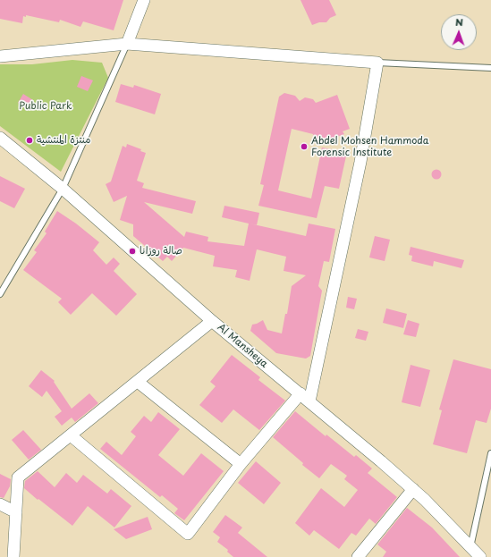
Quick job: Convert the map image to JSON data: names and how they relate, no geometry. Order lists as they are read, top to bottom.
{
  "streets": {
    "street": ["Al Mansheya"]
  },
  "parks": ["Public Park"],
  "places": ["منتزة المنتشية", "Abdel Mohsen Hammoda Forensic Institute", "صالة روزانا"],
  "north": "top"
}
